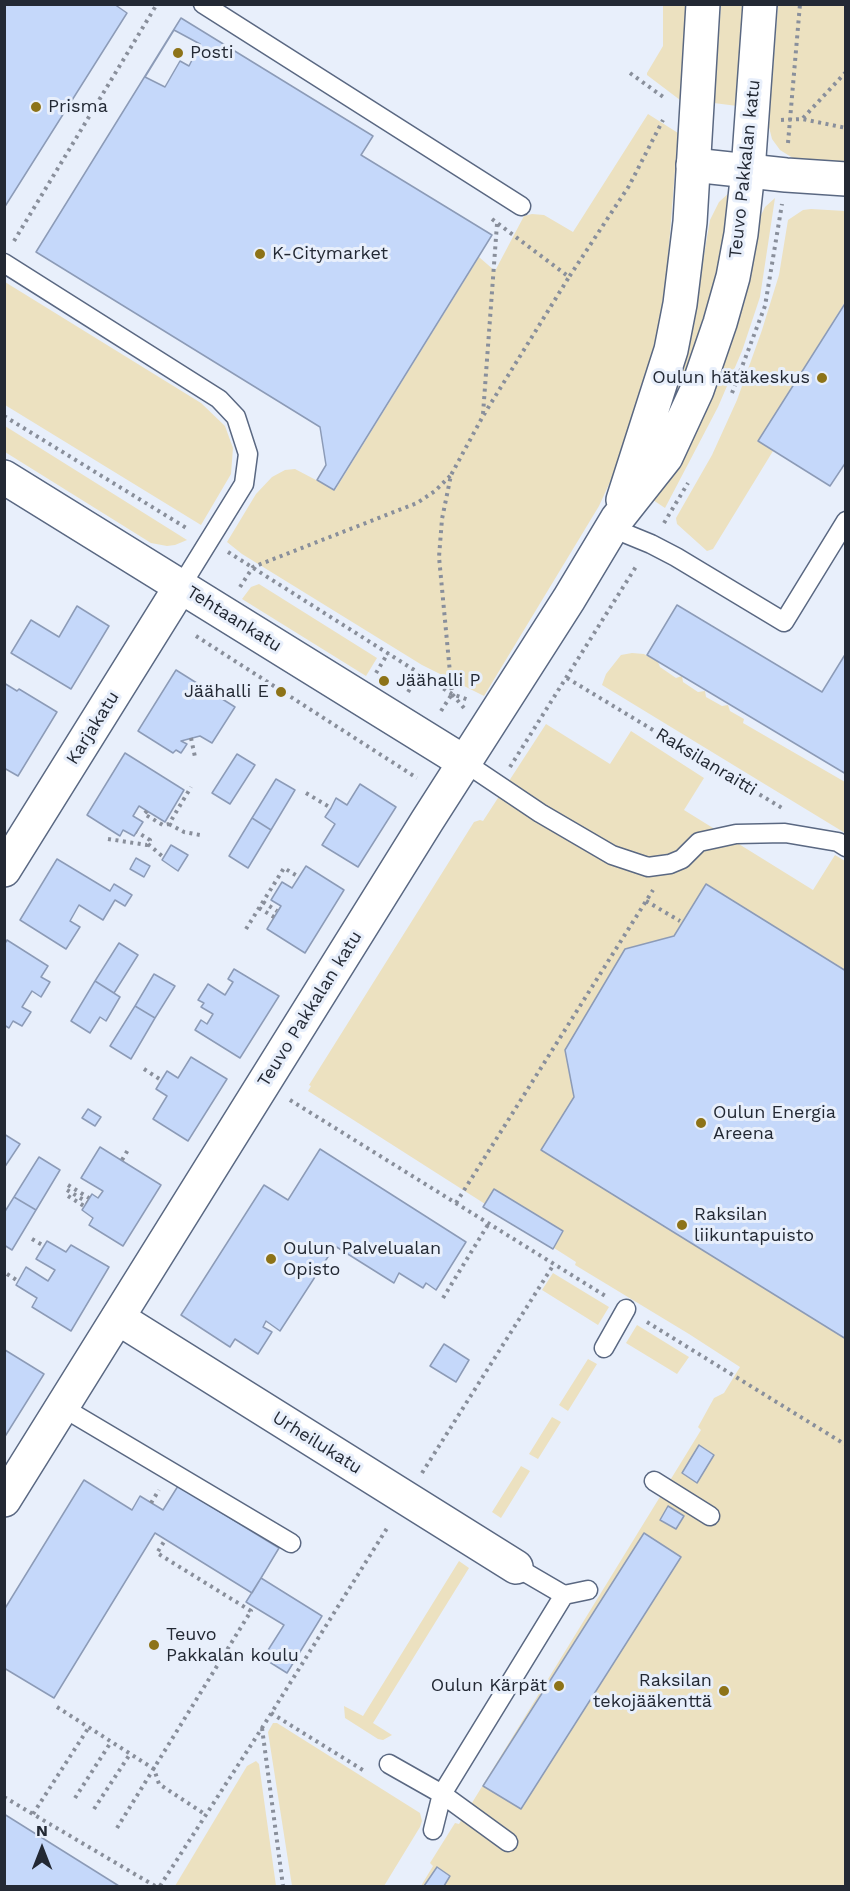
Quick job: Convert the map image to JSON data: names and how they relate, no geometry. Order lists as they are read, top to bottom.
{
  "streets": {
    "street": [
      "Teuvo Pakkalan katu",
      "Tehtaankatu",
      "Karjakatu",
      "Urheilukatu"
    ],
    "path": ["Raksilanraitti"]
  },
  "crossings": [
    ["Teuvo Pakkalan katu", "Tehtaankatu"],
    ["Teuvo Pakkalan katu", "Urheilukatu"],
    ["Tehtaankatu", "Karjakatu"]
  ],
  "places": [
    "Posti",
    "Prisma",
    "K-Citymarket",
    "Oulun hätäkeskus",
    "Jäähalli P",
    "Jäähalli E",
    "Oulun Energia Areena",
    "Raksilan liikuntapuisto",
    "Oulun Palvelualan Opisto",
    "Teuvo Pakkalan koulu",
    "Oulun Kärpät",
    "Raksilan tekojääkenttä"
  ],
  "north": "top"
}
